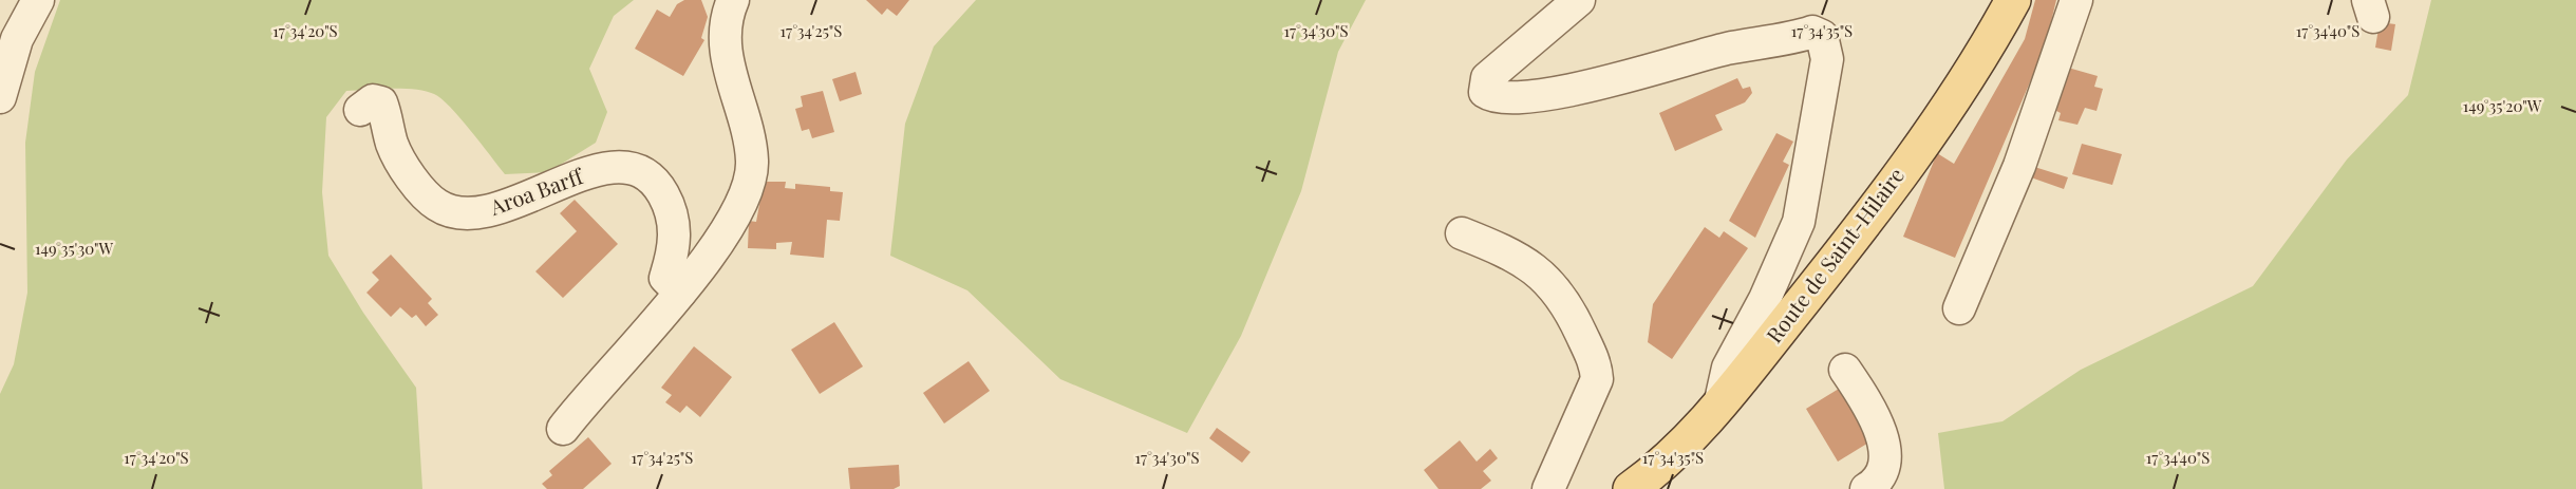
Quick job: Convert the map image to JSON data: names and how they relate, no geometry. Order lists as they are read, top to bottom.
{
  "streets": {
    "main road": ["Route de Saint-Hilaire"],
    "street": ["Aroa Barff"]
  },
  "coordinates": [
    "17°34'20\"S",
    "17°34'25\"S",
    "17°34'30\"S",
    "17°34'35\"S",
    "17°34'40\"S",
    "149°35'20\"W",
    "149°35'30\"W"
  ]
}
